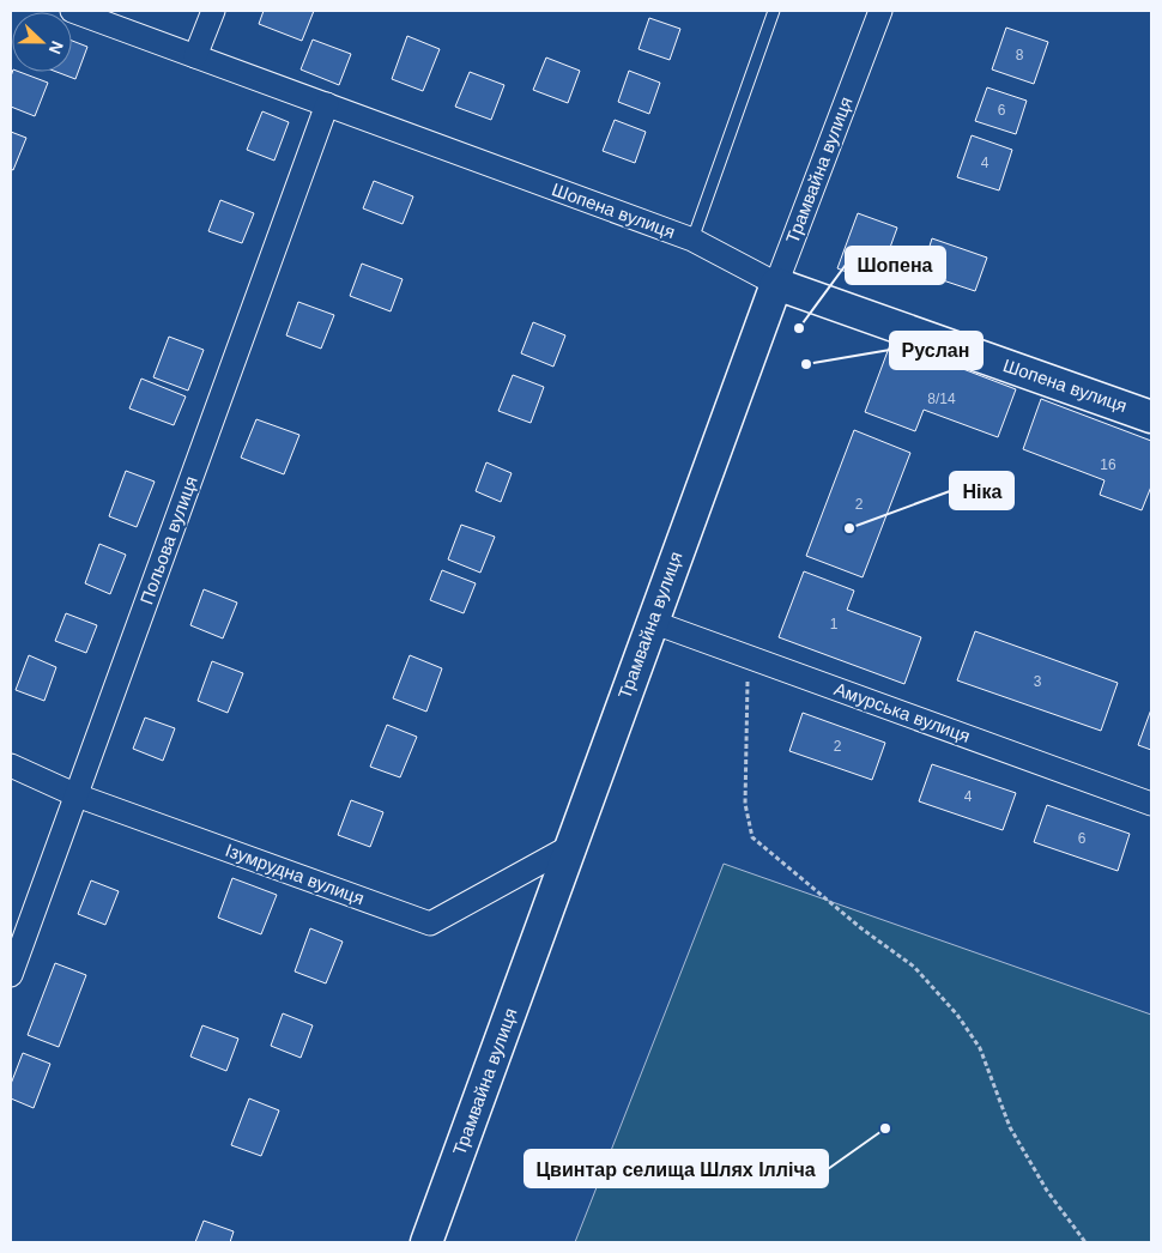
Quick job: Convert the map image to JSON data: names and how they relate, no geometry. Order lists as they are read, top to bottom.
{
  "streets": {
    "street": [
      "Трамвайна вулиця",
      "Шопена вулиця",
      "Польова вулиця",
      "Амурська вулиця",
      "Ізумрудна вулиця"
    ]
  },
  "crossings": [
    ["Трамвайна вулиця", "Шопена вулиця"],
    ["Трамвайна вулиця", "Амурська вулиця"],
    ["Трамвайна вулиця", "Ізумрудна вулиця"],
    ["Шопена вулиця", "Польова вулиця"],
    ["Польова вулиця", "Ізумрудна вулиця"]
  ],
  "places": [
    "Шопена",
    "Руслан",
    "Ніка",
    "Цвинтар селища Шлях Ілліча"
  ],
  "house_numbers": [
    "8",
    "6",
    "4",
    "8/14",
    "16",
    "2",
    "1",
    "3",
    "2",
    "4",
    "6"
  ],
  "north": "right"
}
